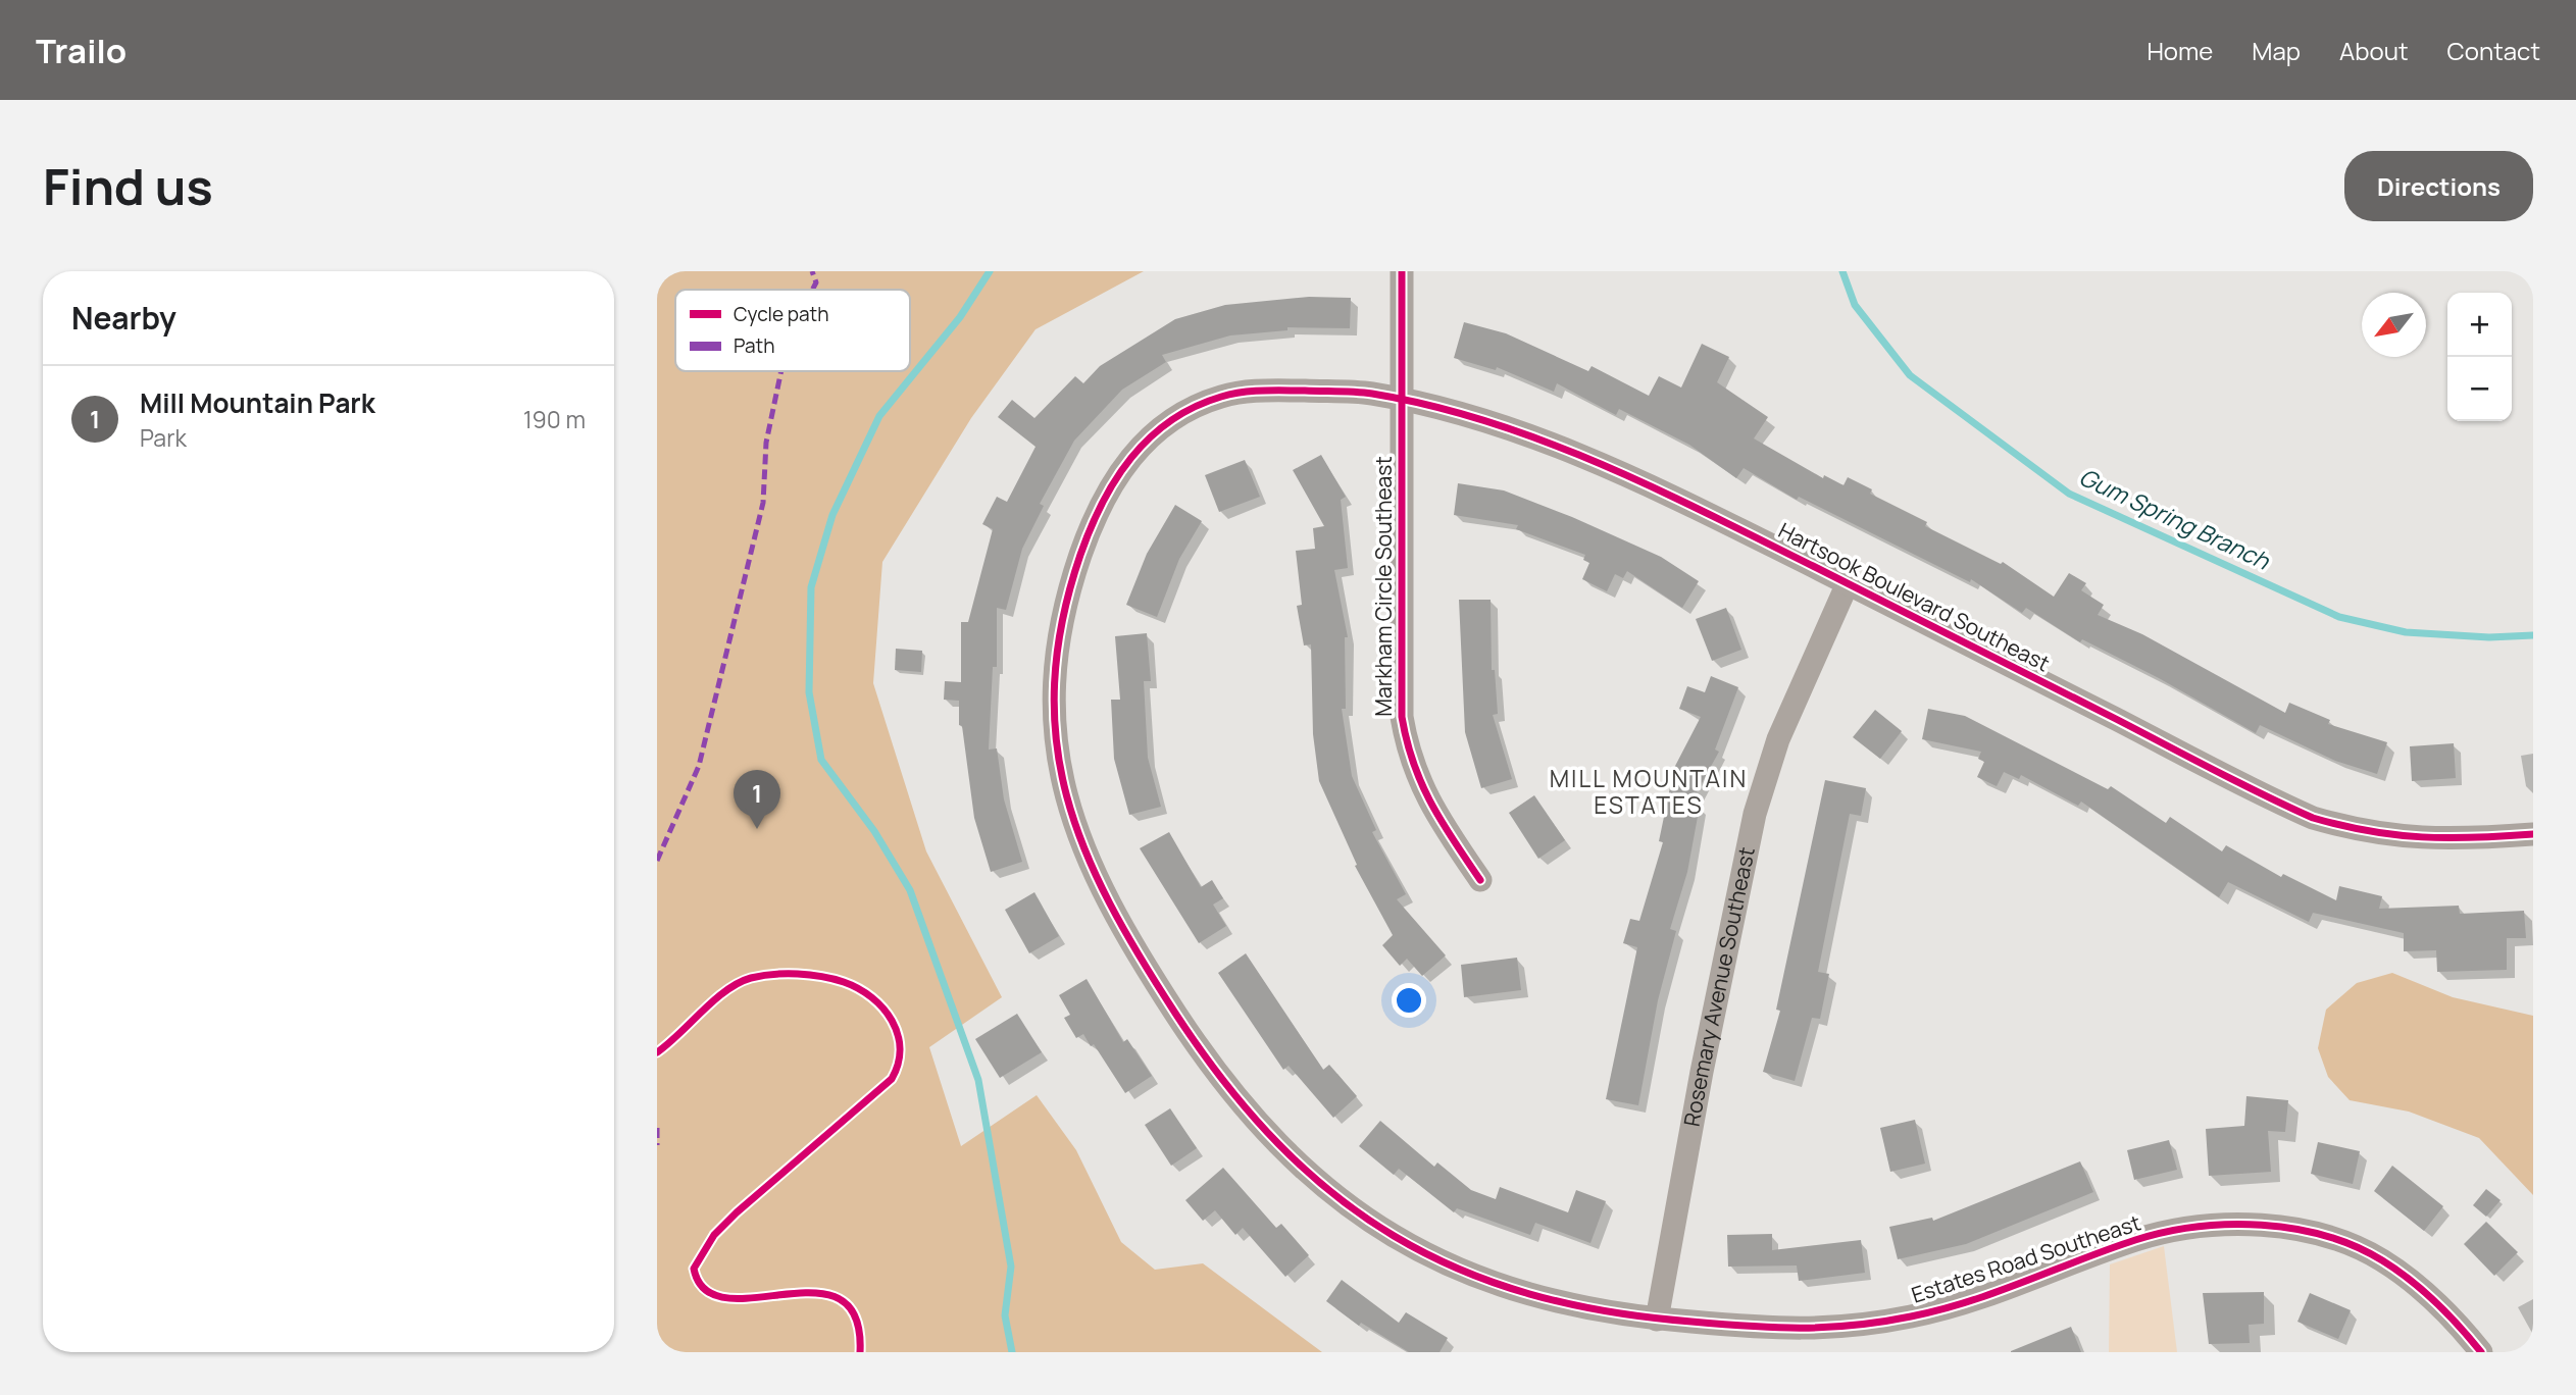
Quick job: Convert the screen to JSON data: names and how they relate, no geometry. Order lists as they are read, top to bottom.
{
  "streets": {
    "street": [
      "Markham Circle Southeast",
      "Hartsook Boulevard Southeast",
      "Rosemary Avenue Southeast",
      "Estates Road Southeast"
    ]
  },
  "crossings": [
    ["Markham Circle Southeast", "Hartsook Boulevard Southeast"],
    ["Markham Circle Southeast", "Estates Road Southeast"],
    ["Hartsook Boulevard Southeast", "Rosemary Avenue Southeast"],
    ["Hartsook Boulevard Southeast", "Estates Road Southeast"],
    ["Rosemary Avenue Southeast", "Estates Road Southeast"]
  ],
  "districts": ["MILL MOUNTAIN ESTATES"],
  "water": ["Gum Spring Branch"],
  "legend": ["Cycle path", "Path"],
  "north": "bottom left",
  "page": {
    "header": "Trailo",
    "nav": [
      "Home",
      "Map",
      "About",
      "Contact"
    ],
    "buttons": "Directions",
    "title": "Find us",
    "heading": "Nearby",
    "map_buttons": ["+", "−"],
    "list": [
      {
        "mark": "1",
        "name": "Mill Mountain Park",
        "note": "Park",
        "value": "190 m"
      }
    ],
    "pins": "1"
  }
}
